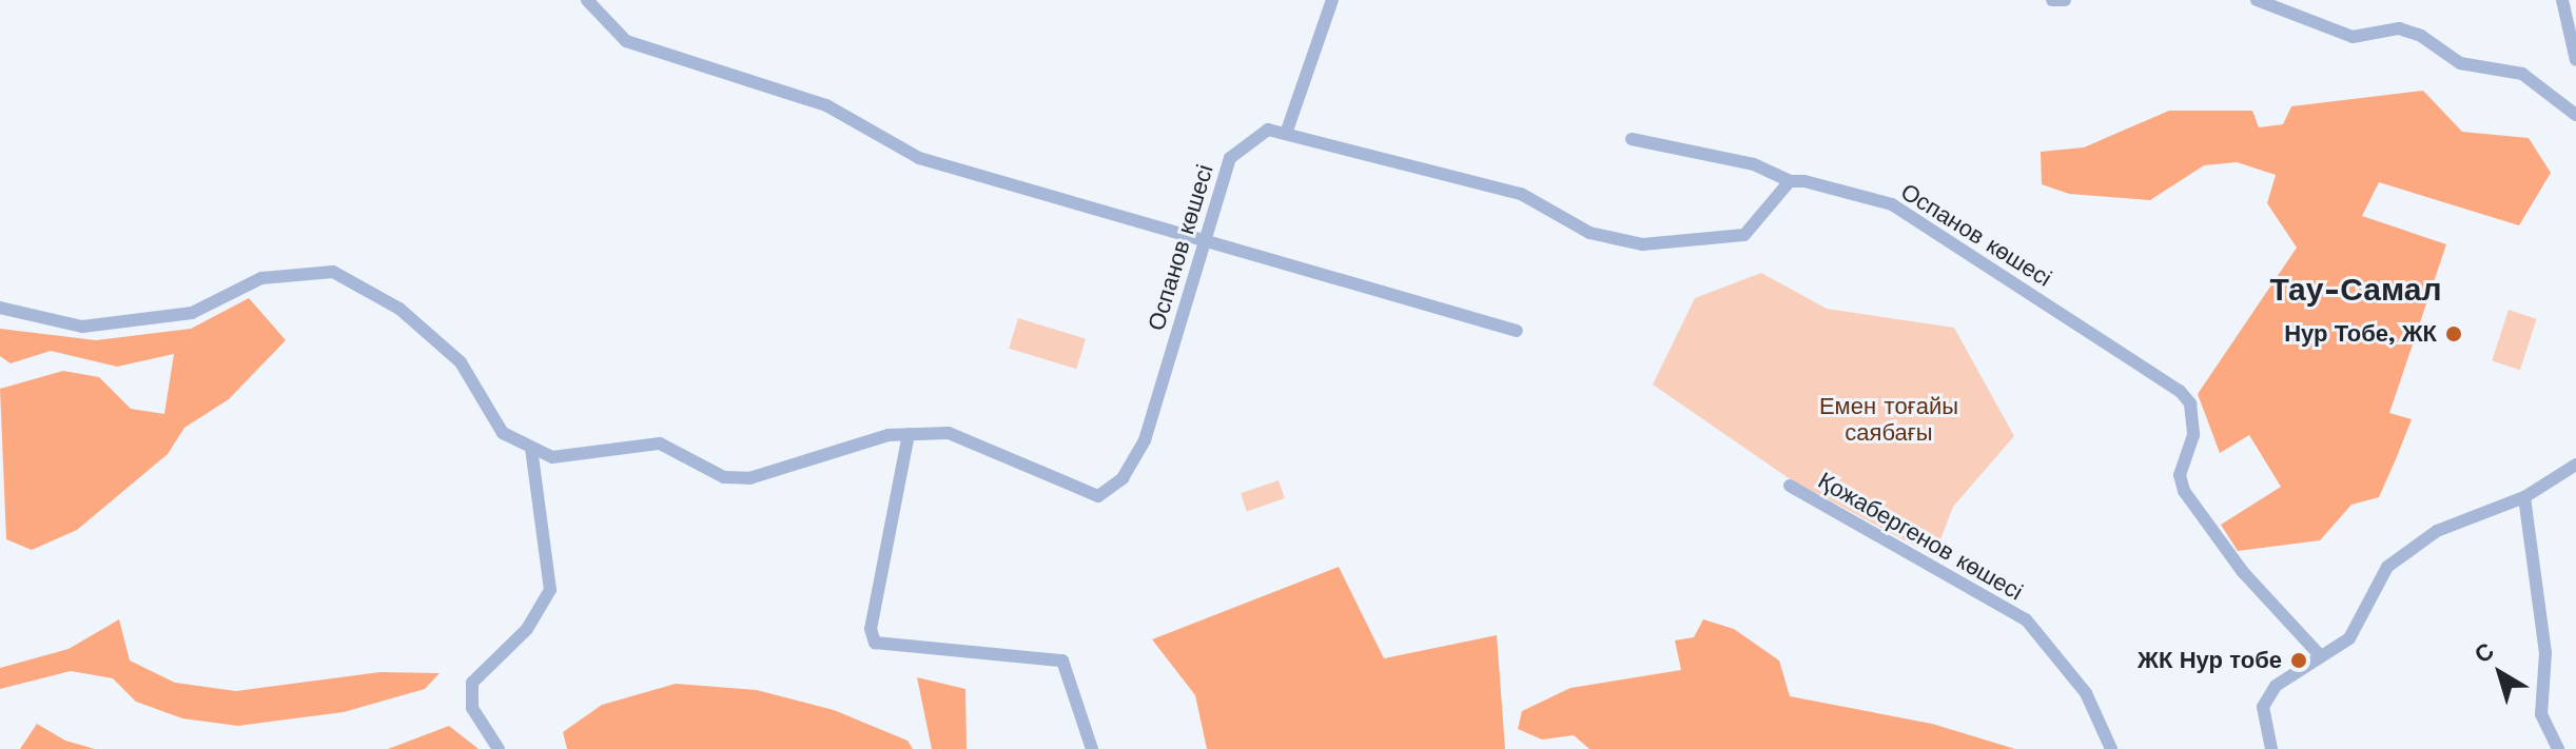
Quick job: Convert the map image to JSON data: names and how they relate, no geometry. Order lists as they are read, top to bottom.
{
  "streets": {
    "street": ["Оспанов көшесі", "Қожабергенов көшесі"]
  },
  "districts": ["Тау-Самал"],
  "parks": ["Емен тоғайы саябағы"],
  "places": ["Нур Тобе, ЖК", "ЖК Нур тобе"],
  "north": "top left"
}
